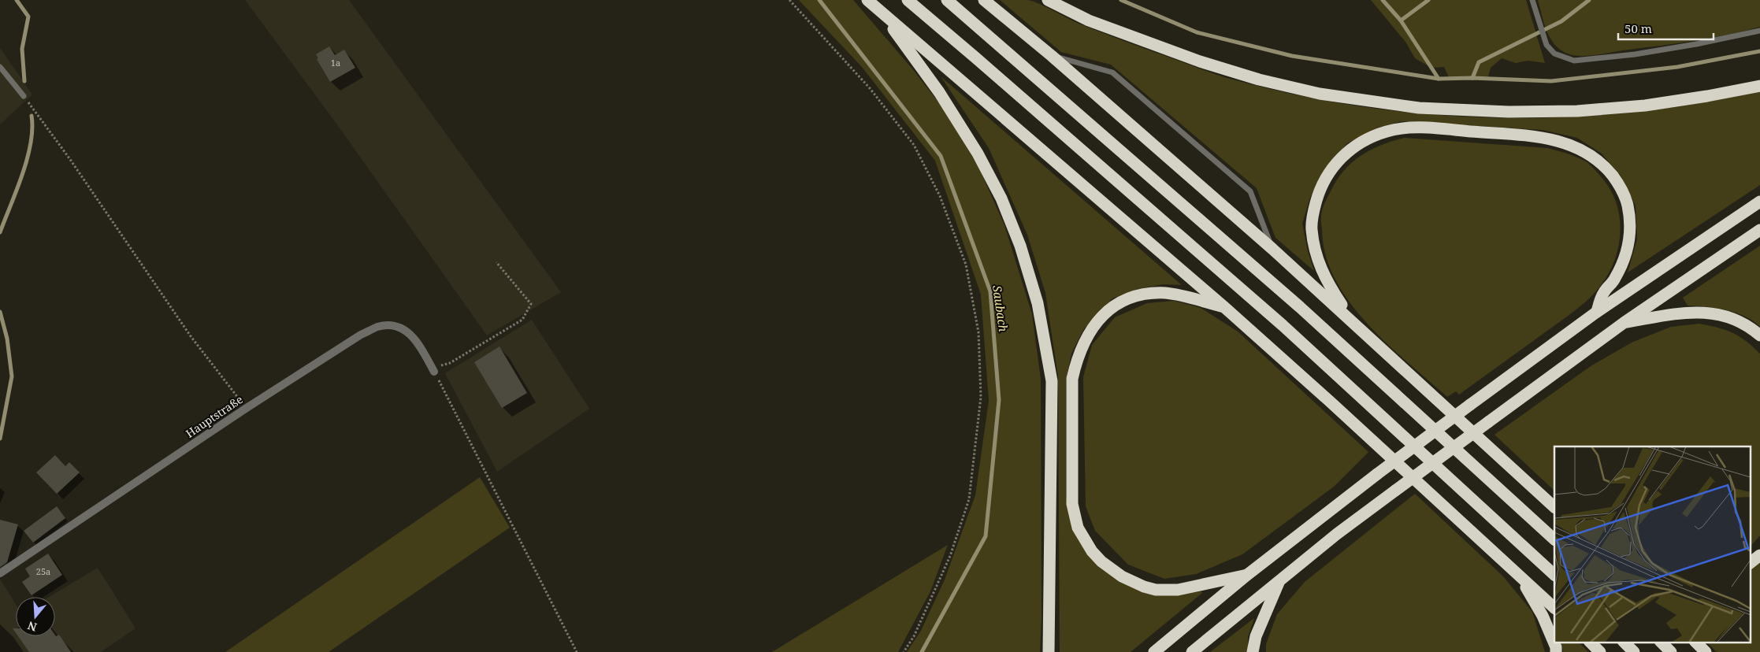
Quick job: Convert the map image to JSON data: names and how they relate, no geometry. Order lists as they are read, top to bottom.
{
  "streets": {
    "street": ["Hauptstraße"]
  },
  "water": ["Saubach"],
  "house_numbers": ["1a", "25a"],
  "scale_bar": "50 m",
  "north": "bottom"
}
